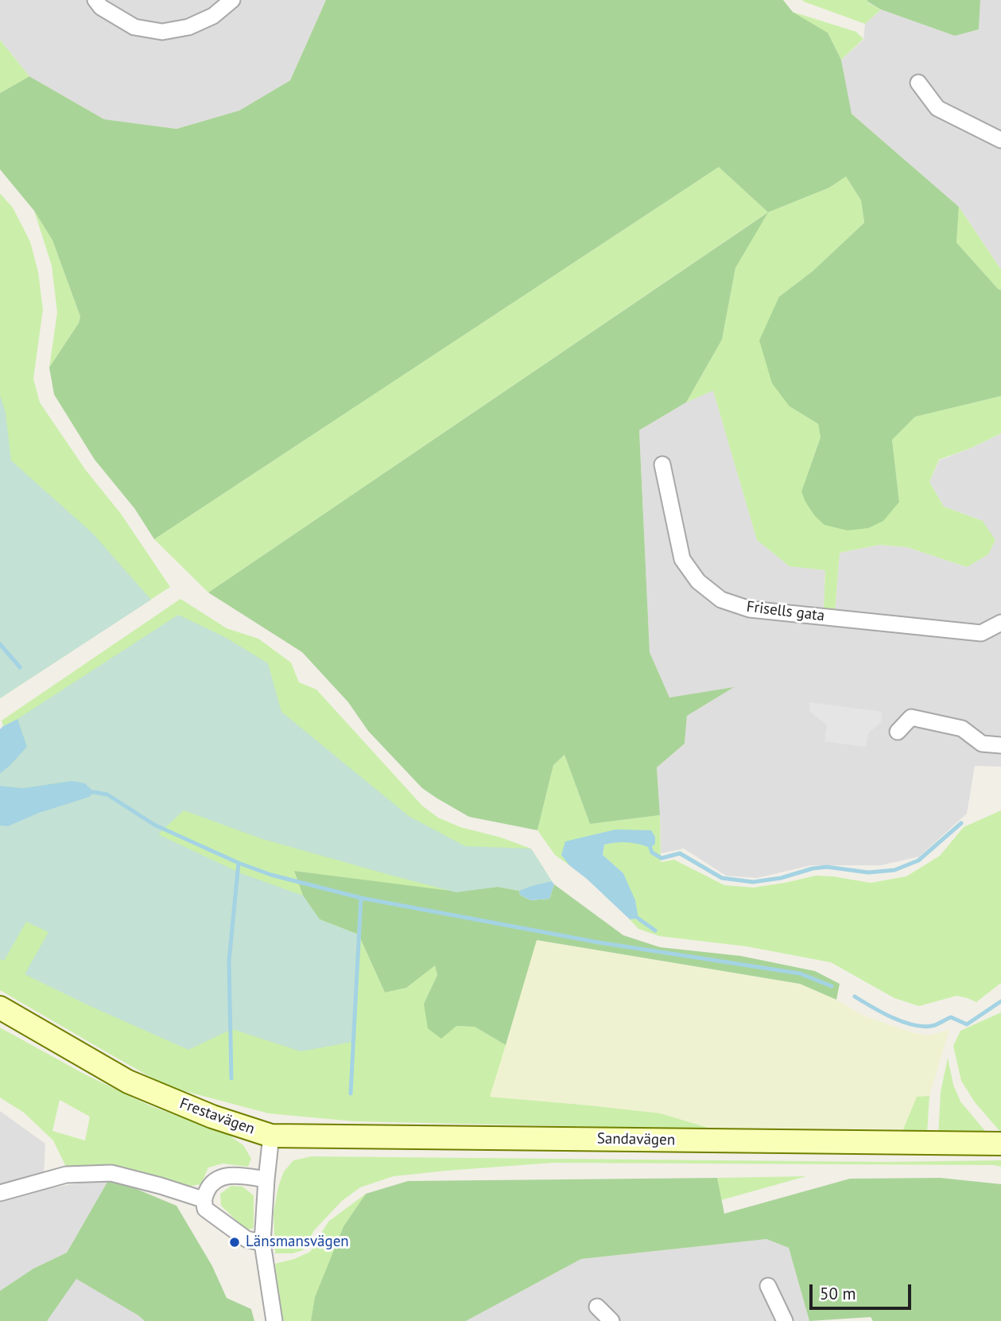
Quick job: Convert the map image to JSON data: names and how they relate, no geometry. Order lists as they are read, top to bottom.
{
  "streets": {
    "street": ["Frisells gata", "Frestavägen", "Sandavägen"]
  },
  "crossings": [
    ["Frestavägen", "Sandavägen"]
  ],
  "places": ["Länsmansvägen"],
  "scale_bar": "50 m"
}
